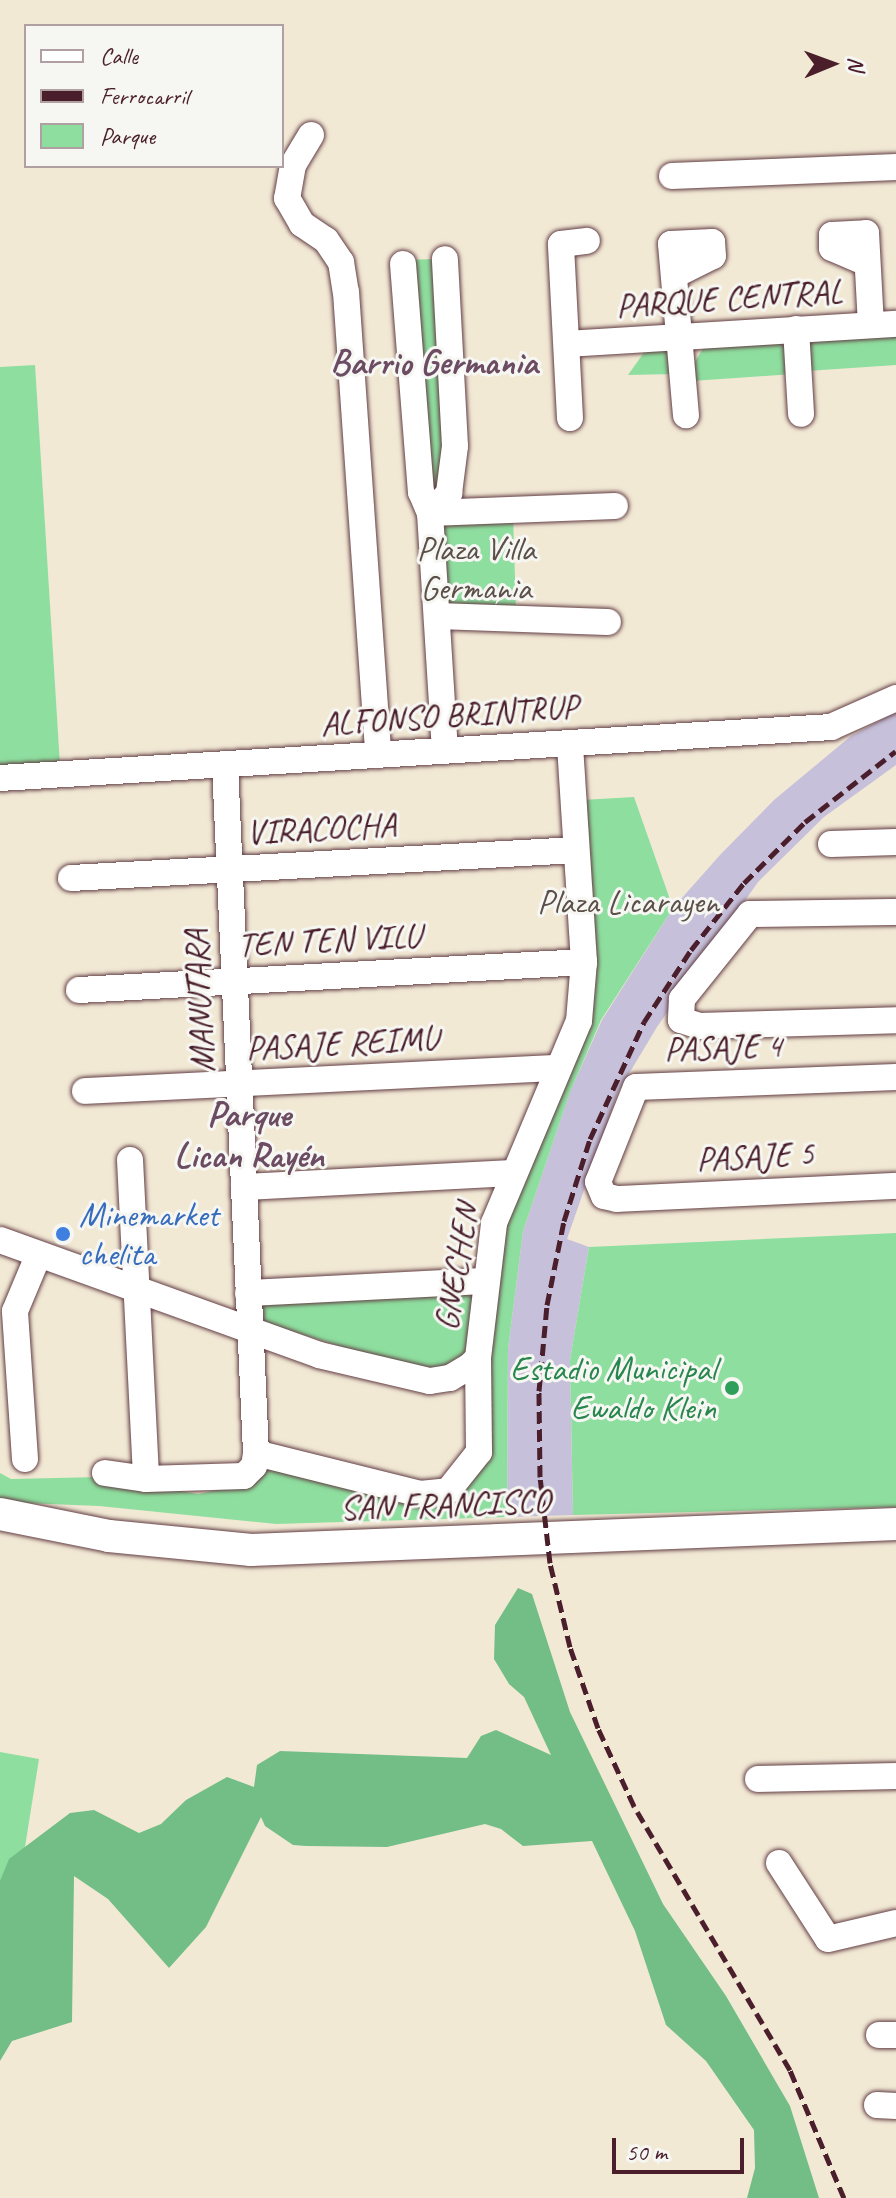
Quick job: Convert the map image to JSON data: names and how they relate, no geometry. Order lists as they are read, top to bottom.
{
  "streets": {
    "main road": ["SAN FRANCISCO"],
    "street": [
      "PARQUE CENTRAL",
      "ALFONSO BRINTRUP",
      "VIRACOCHA",
      "TEN TEN VILU",
      "MANUTARA",
      "PASAJE REIMU",
      "PASAJE 4",
      "PASAJE 5",
      "GNECHEN"
    ]
  },
  "crossings": [
    ["ALFONSO BRINTRUP", "MANUTARA"],
    ["ALFONSO BRINTRUP", "GNECHEN"],
    ["VIRACOCHA", "MANUTARA"],
    ["VIRACOCHA", "GNECHEN"],
    ["TEN TEN VILU", "MANUTARA"],
    ["TEN TEN VILU", "GNECHEN"],
    ["MANUTARA", "PASAJE REIMU"],
    ["MANUTARA", "GNECHEN"],
    ["PASAJE REIMU", "GNECHEN"],
    ["PASAJE 4", "PASAJE 5"]
  ],
  "districts": ["Barrio Germania", "Parque Lican Rayén"],
  "parks": ["Plaza Villa Germania", "Plaza Licarayen"],
  "places": ["Minemarket chelita", "Estadio Municipal Ewaldo Klein"],
  "legend": ["Calle", "Ferrocarril", "Parque"],
  "scale_bar": "50 m",
  "north": "right"
}
